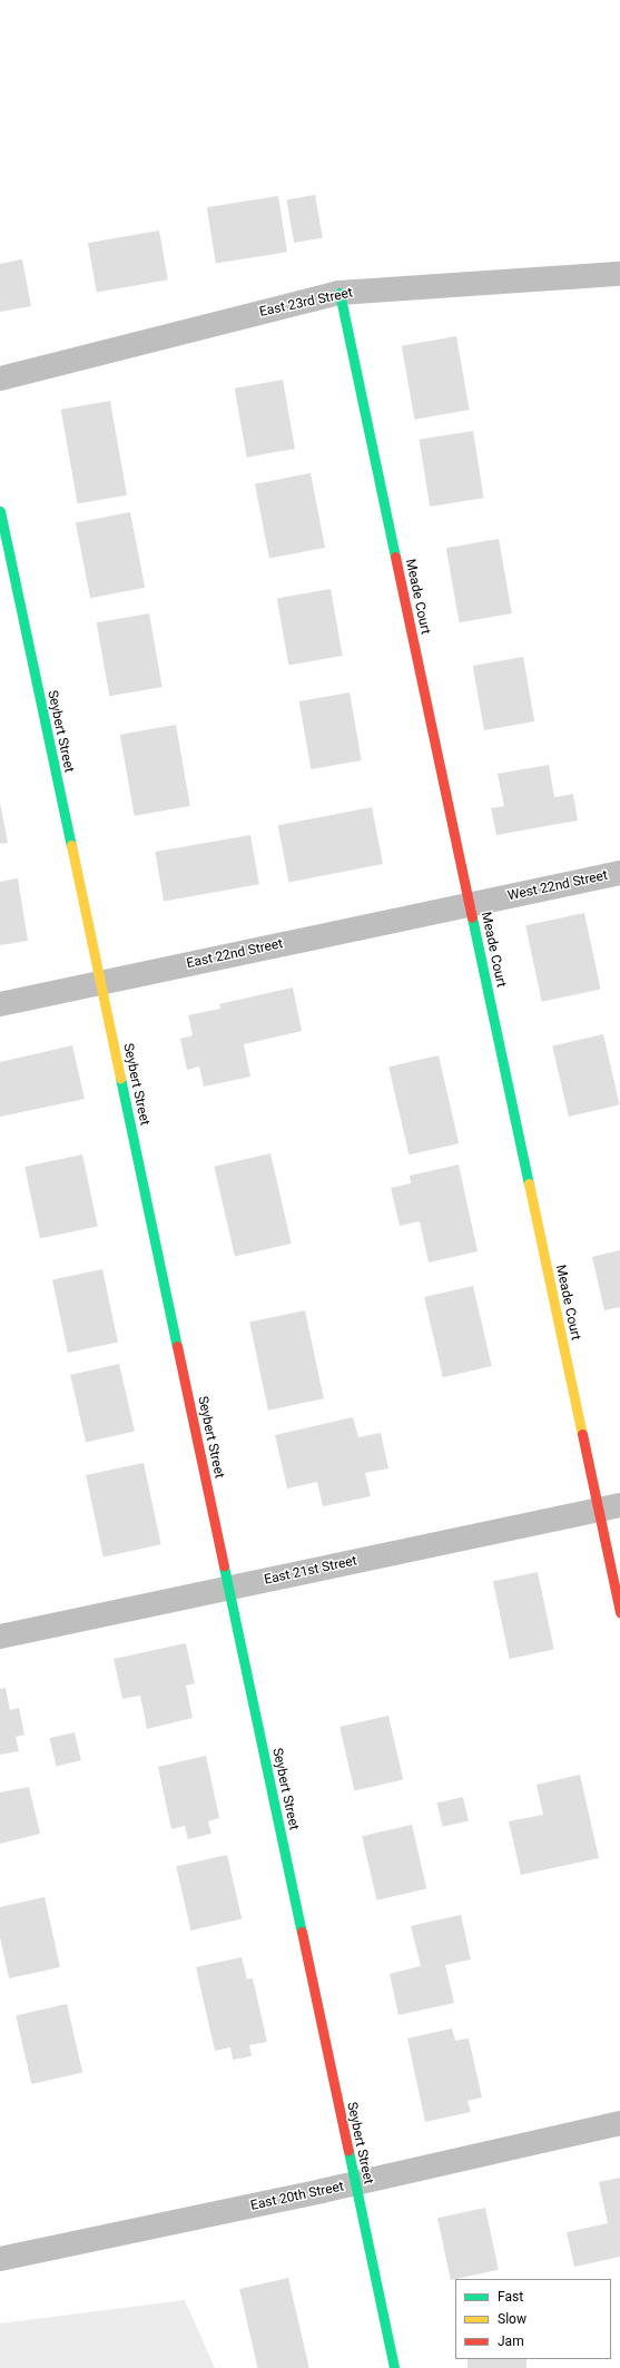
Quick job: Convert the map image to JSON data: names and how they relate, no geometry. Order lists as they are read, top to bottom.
{
  "streets": {
    "street": [
      "East 23rd Street",
      "Meade Court",
      "Seybert Street",
      "West 22nd Street",
      "East 22nd Street",
      "East 21st Street",
      "East 20th Street"
    ]
  },
  "crossings": [
    ["East 23rd Street", "Meade Court"],
    ["Meade Court", "West 22nd Street"],
    ["Meade Court", "East 22nd Street"],
    ["Meade Court", "East 21st Street"],
    ["Seybert Street", "East 22nd Street"],
    ["Seybert Street", "East 21st Street"],
    ["Seybert Street", "East 20th Street"],
    ["West 22nd Street", "East 22nd Street"]
  ],
  "legend": ["Fast", "Slow", "Jam"]
}
